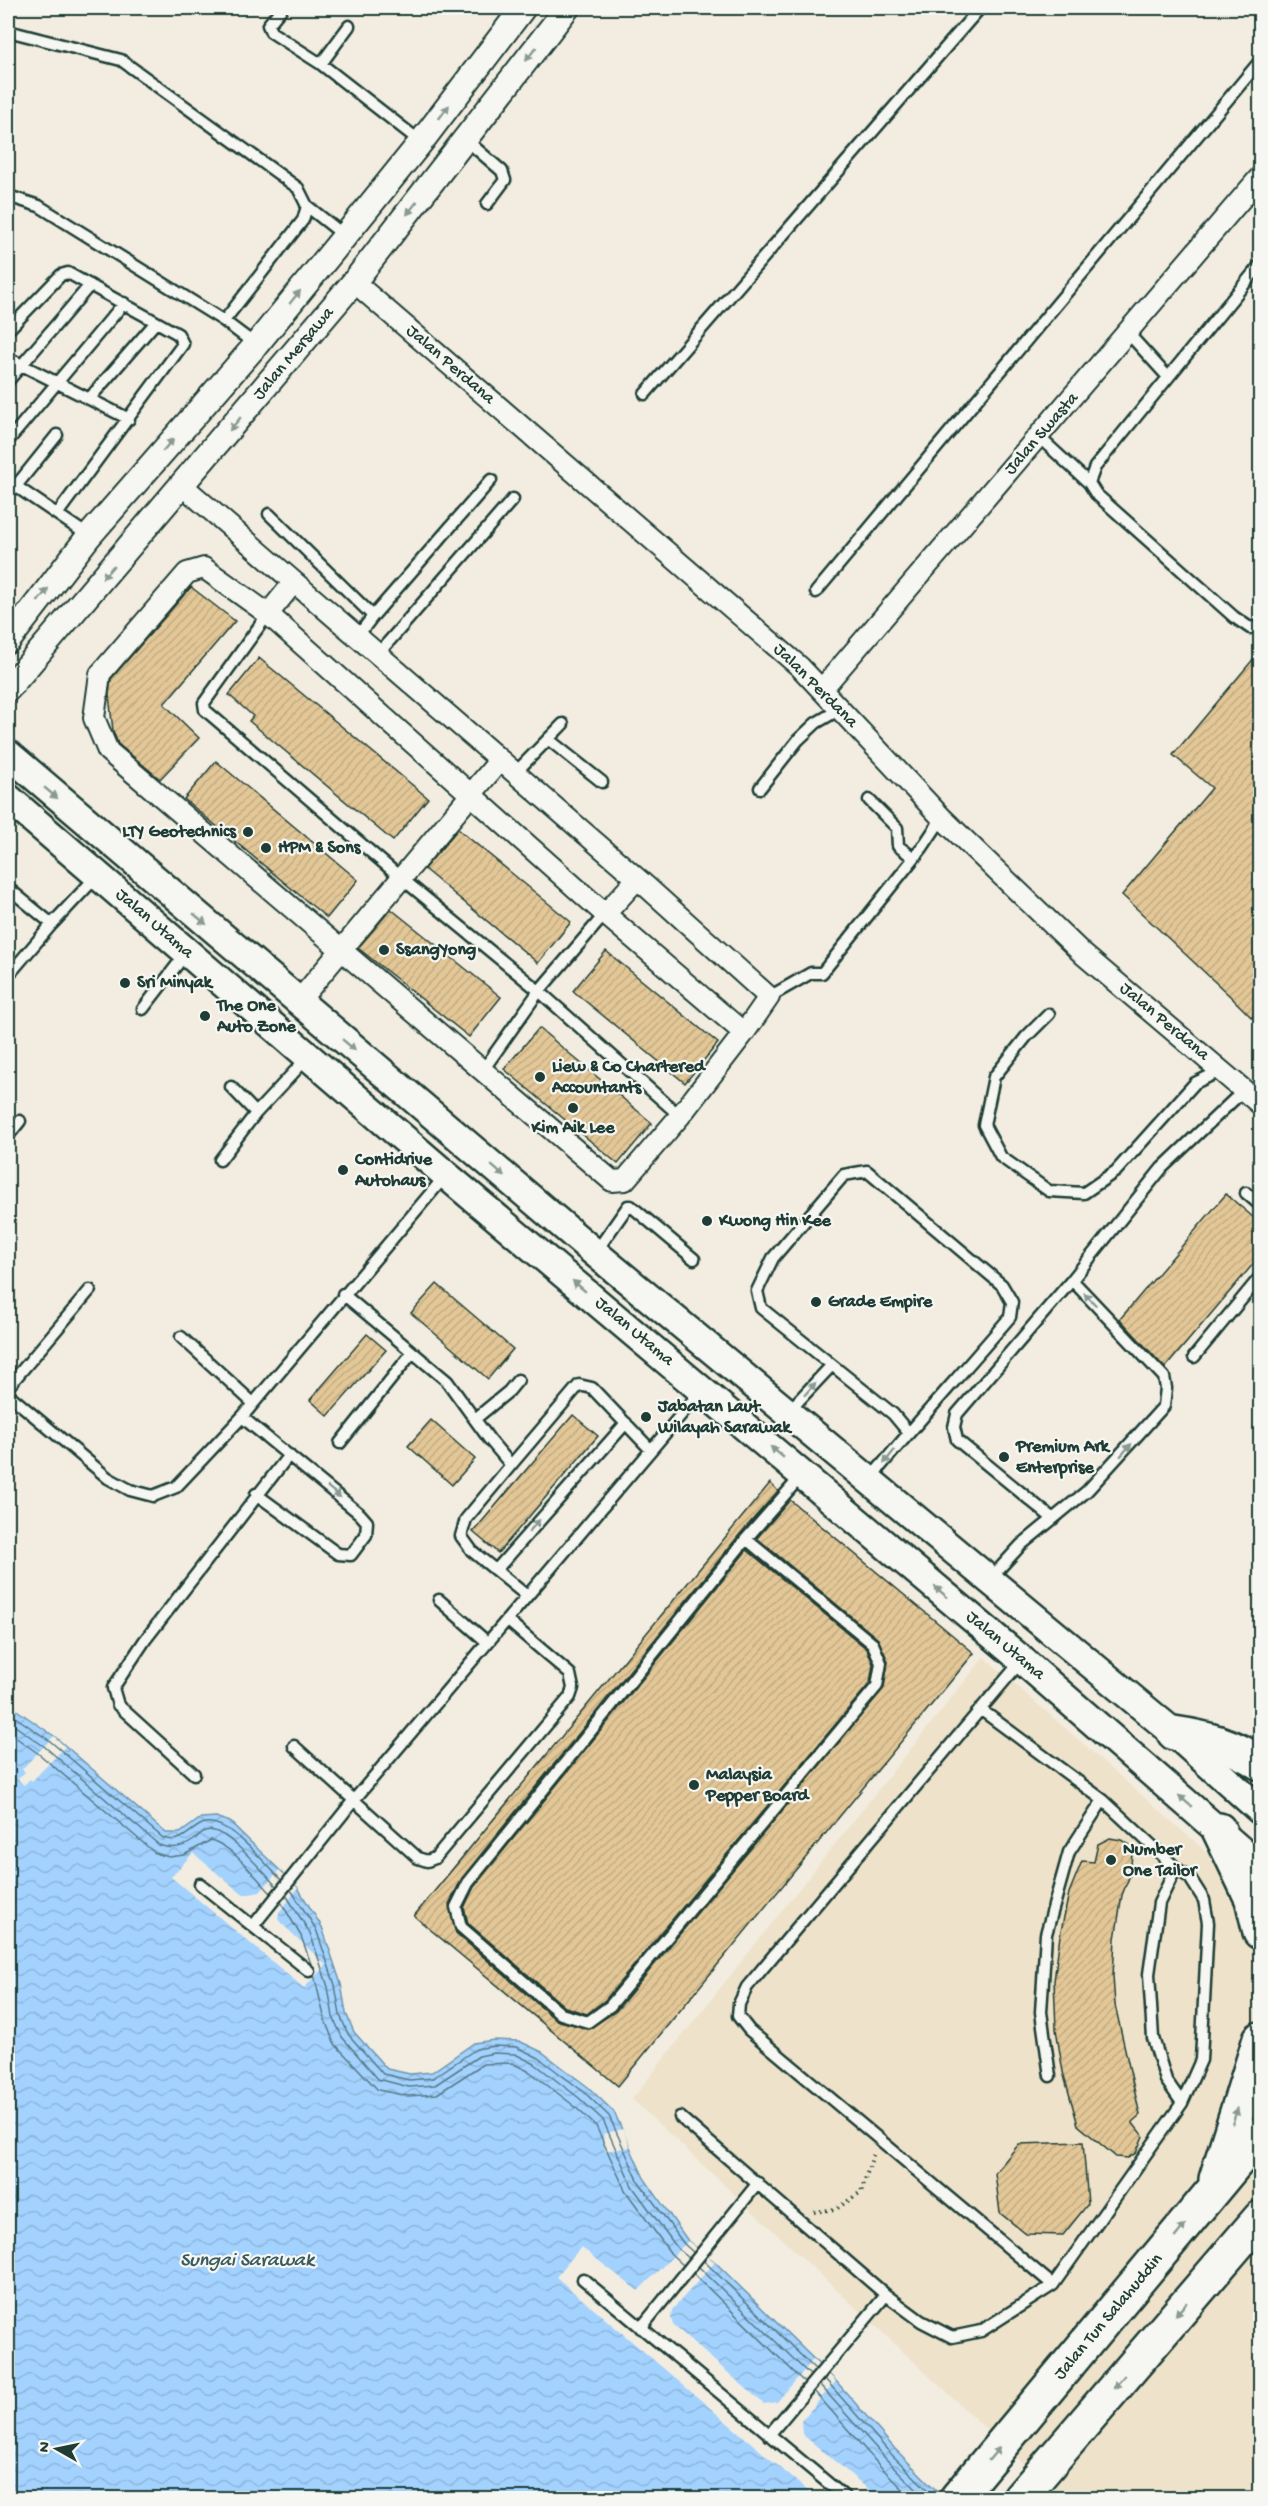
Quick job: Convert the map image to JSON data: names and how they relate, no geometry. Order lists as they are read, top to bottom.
{
  "streets": {
    "highway": ["Jalan Tun Salahuddin"],
    "main road": ["Jalan Utama"],
    "street": ["Jalan Mersawa", "Jalan Perdana", "Jalan Swasta"]
  },
  "crossings": [
    ["Jalan Mersawa", "Jalan Perdana"],
    ["Jalan Perdana", "Jalan Swasta"]
  ],
  "water": ["Sungai Sarawak"],
  "places": [
    "LTY Geotechnics",
    "HPM & Sons",
    "SsangYong",
    "Sri Minyak",
    "The One Auto Zone",
    "Liew & Co Chartered Accountants",
    "Kim Aik Lee",
    "Contidrive Autohaus",
    "Kwong Hin Kee",
    "Grade Empire",
    "Jabatan Laut Wilayah Sarawak",
    "Premium Ark Enterprise",
    "Malaysia Pepper Board",
    "Number One Tailor"
  ],
  "north": "left"
}
